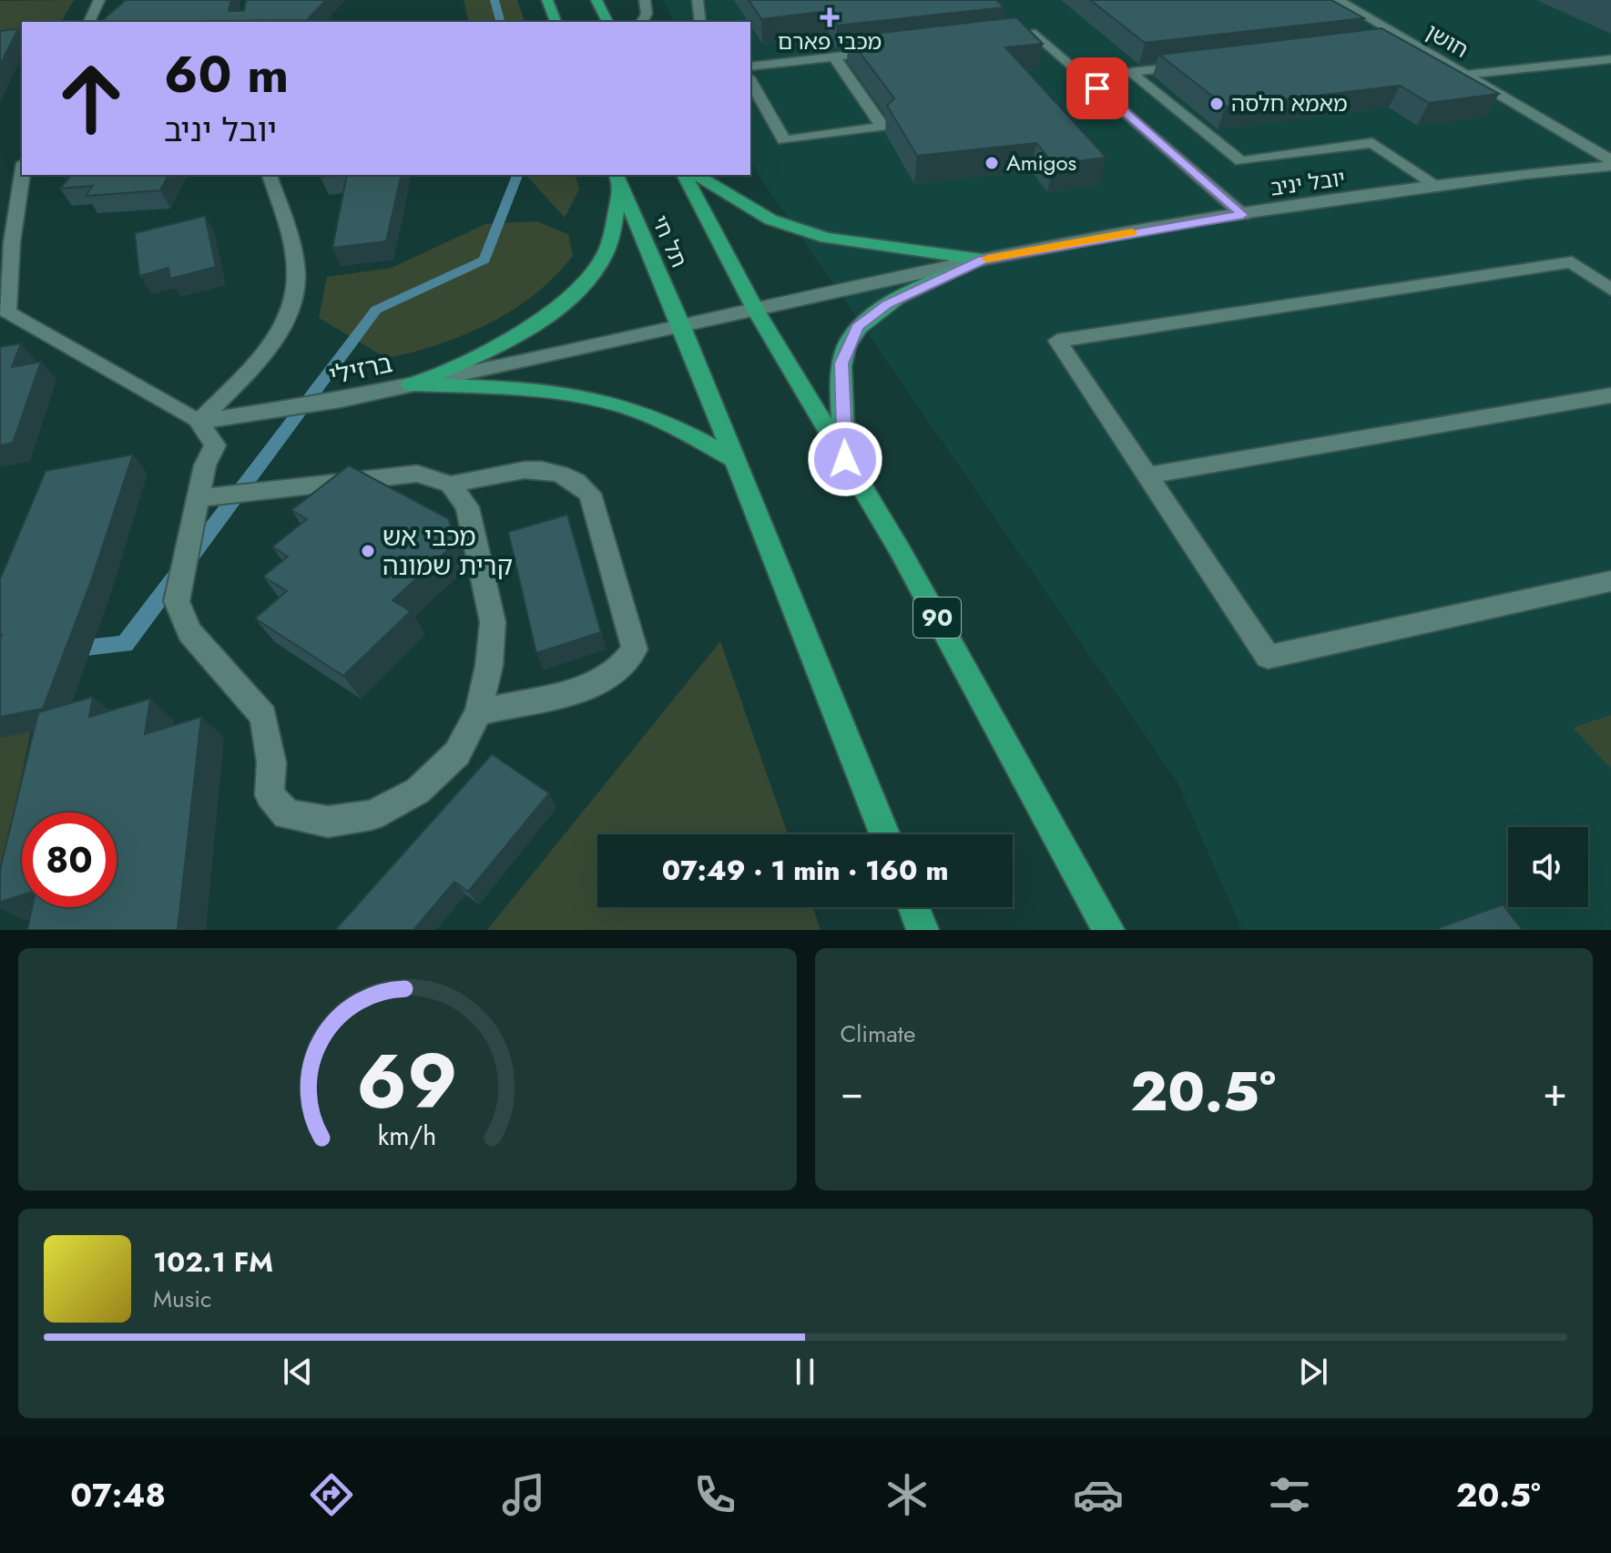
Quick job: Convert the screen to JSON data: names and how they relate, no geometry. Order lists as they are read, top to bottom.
{
  "streets": {
    "highway": ["תל חי", "90"],
    "street": ["חושן", "יובל יניב", "ברזילי"]
  },
  "crossings": [
    ["יובל יניב", "תל חי"],
    ["יובל יניב", "ברזילי"],
    ["יובל יניב", "90"],
    ["תל חי", "ברזילי"],
    ["תל חי", "90"],
    ["ברזילי", "90"]
  ],
  "places": {
    "health": ["מכבי פארם"],
    "other": ["מאמא חלסה", "Amigos", "מכבי אש קרית שמונה"]
  },
  "page": {
    "turn": ["60 m", "יובל יניב"],
    "limit": "80",
    "trip": "07:49 · 1 min · 160 m",
    "tile": "Climate",
    "heat": ["−", "20.5°", "+"],
    "song": ["102.1 FM", "Music"],
    "tabs": ["07:48", "20.5°"],
    "gauge": ["69", "km/h"]
  }
}
